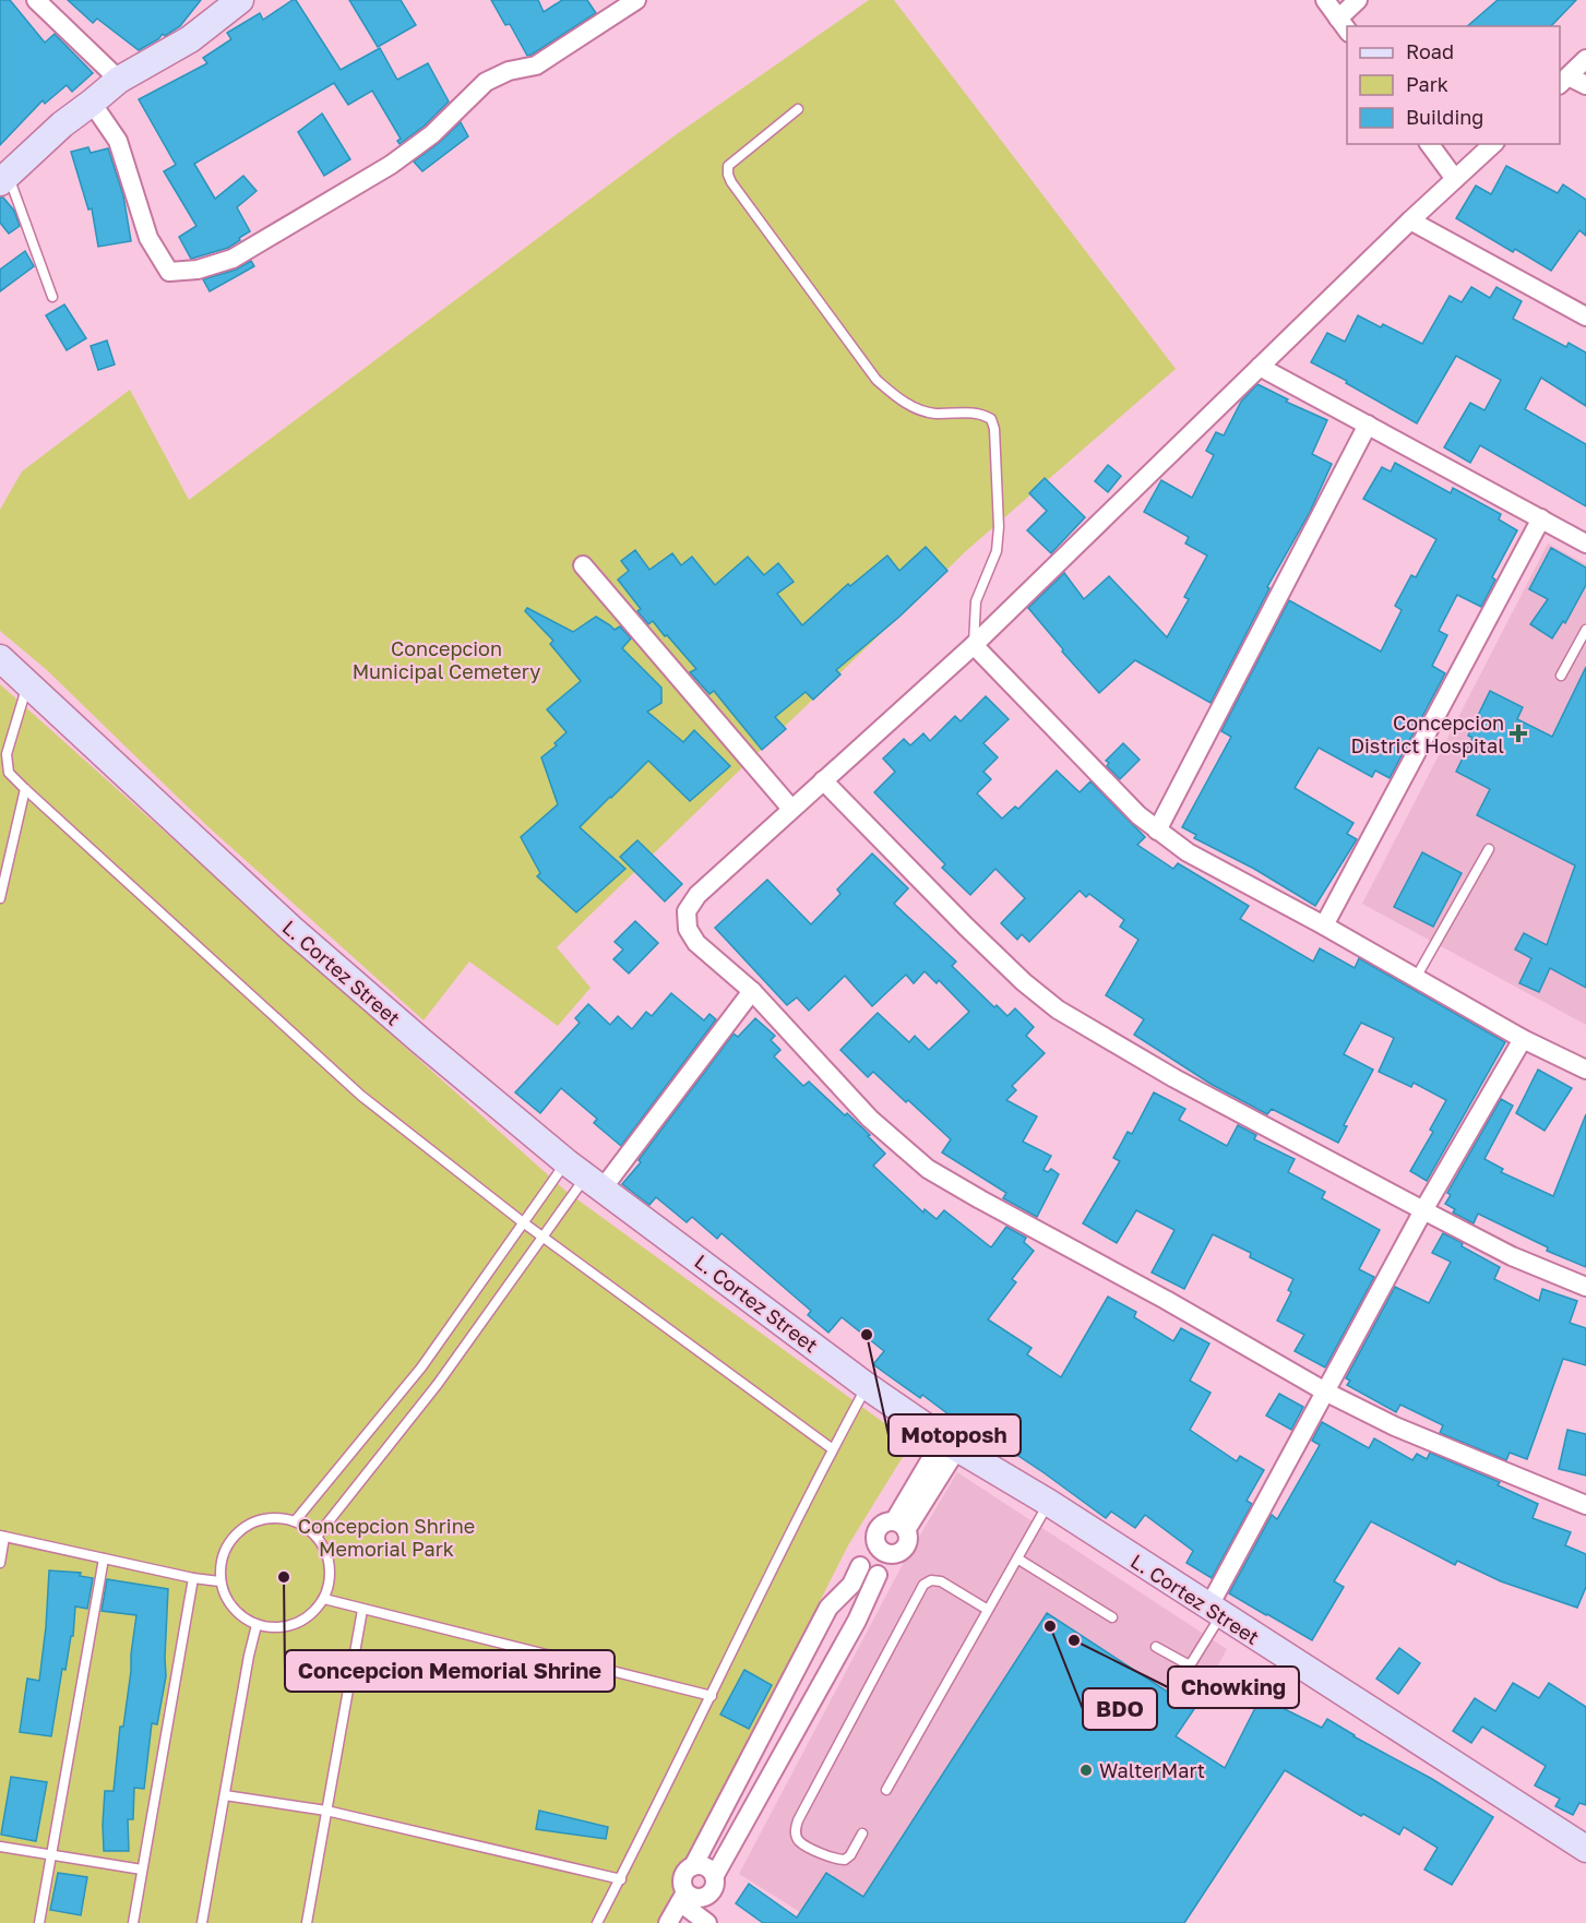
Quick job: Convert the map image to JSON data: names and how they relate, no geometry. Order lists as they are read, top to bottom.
{
  "streets": {
    "main road": ["L. Cortez Street"]
  },
  "parks": ["Concepcion Municipal Cemetery", "Concepcion Shrine Memorial Park"],
  "places": {
    "health": ["Concepcion District Hospital"],
    "other": [
      "Motoposh",
      "Concepcion Memorial Shrine",
      "BDO",
      "Chowking",
      "WalterMart"
    ]
  },
  "legend": ["Road", "Park", "Building"]
}
